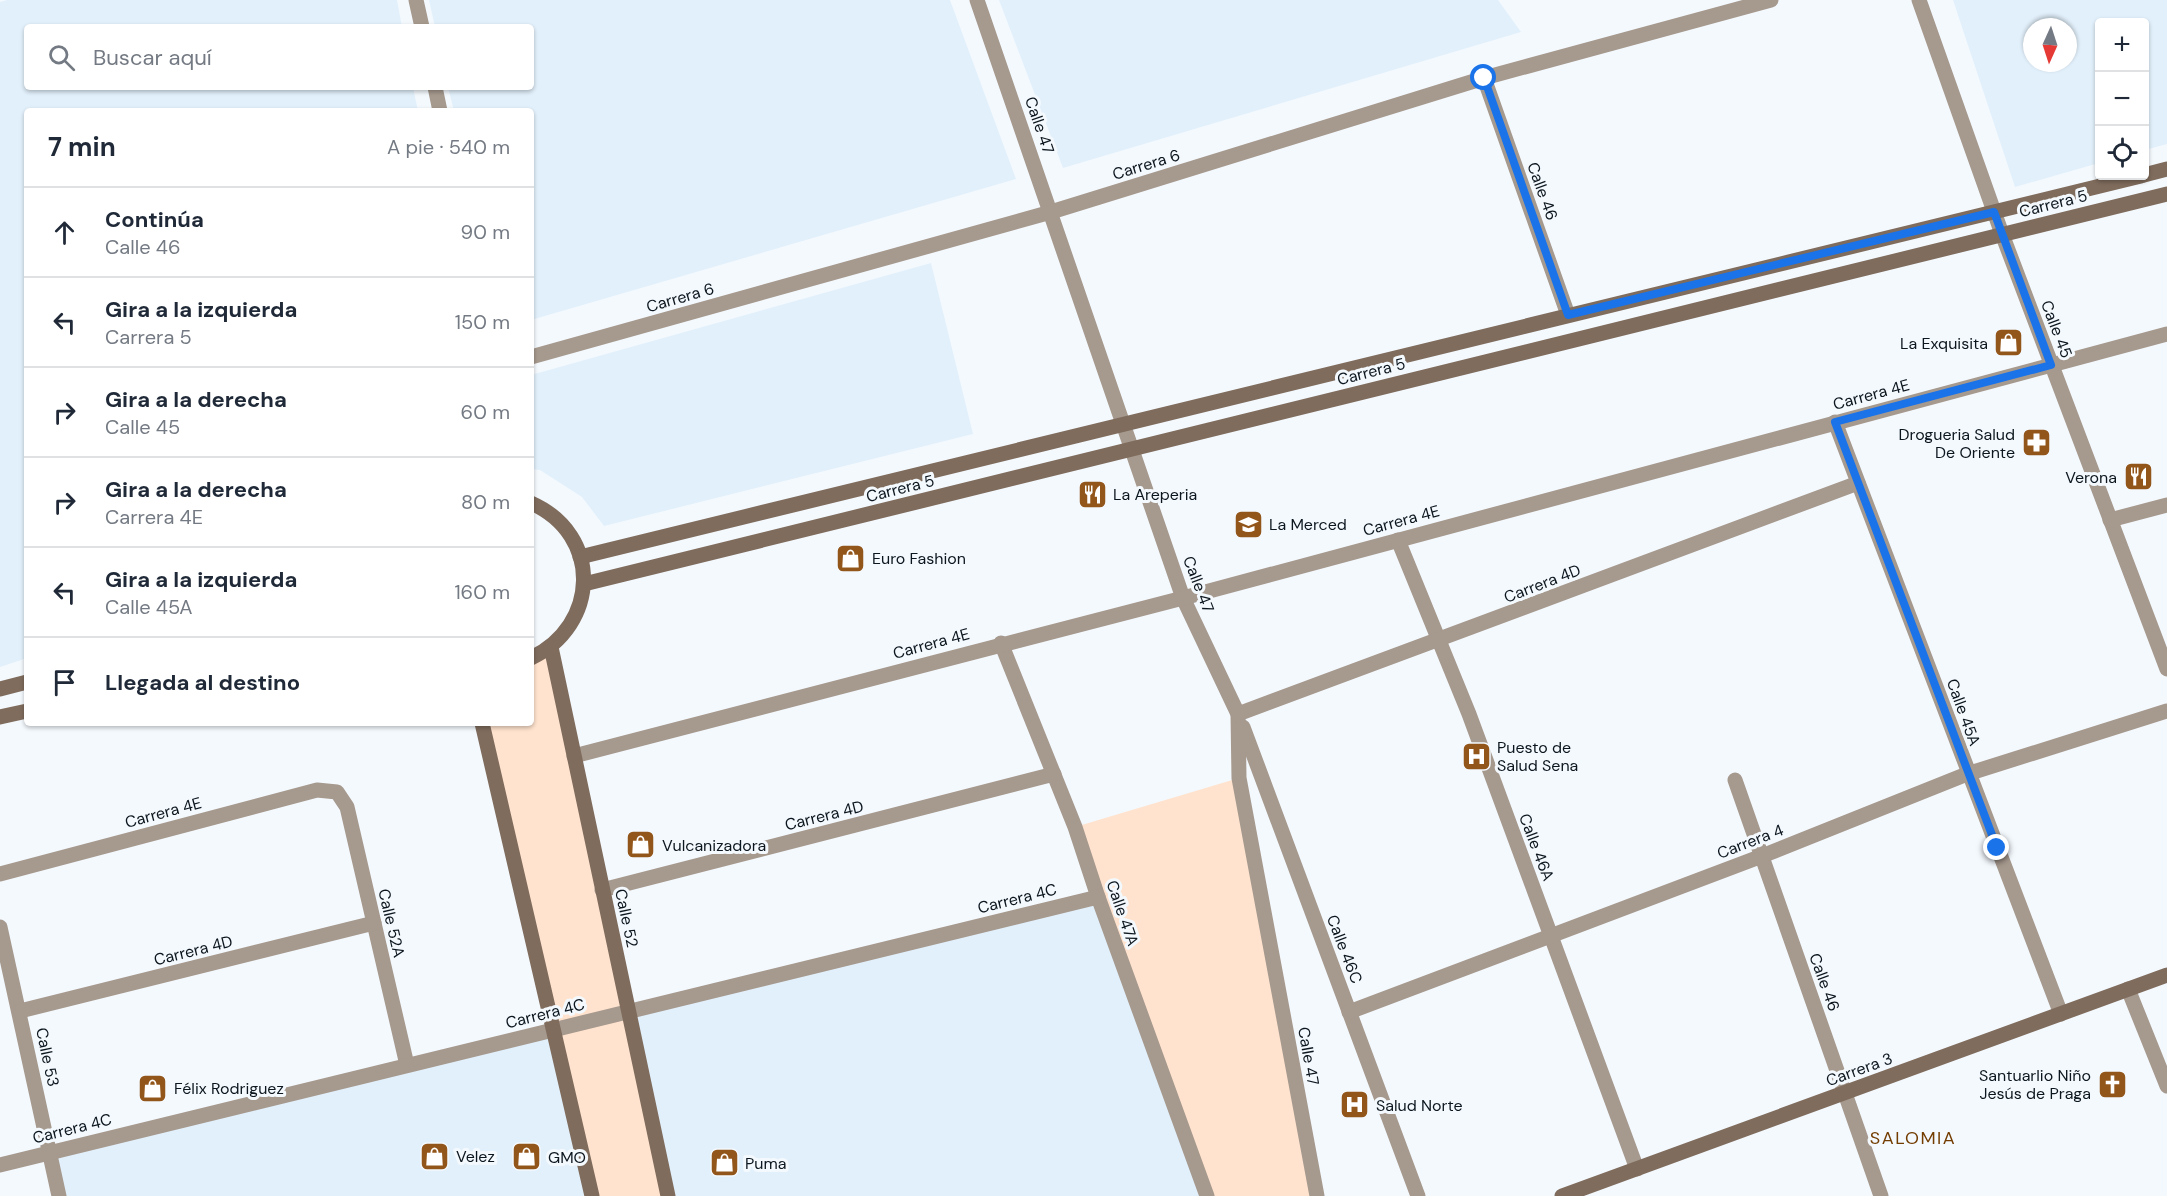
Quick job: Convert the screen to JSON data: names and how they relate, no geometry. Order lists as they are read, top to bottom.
{
  "streets": {
    "main road": ["Carrera 5", "Calle 52", "Carrera 3"],
    "street": [
      "Calle 47",
      "Carrera 6",
      "Calle 46",
      "Calle 45",
      "Carrera 4E",
      "Carrera 4D",
      "Calle 45A",
      "Carrera 4",
      "Calle 46A",
      "Carrera 4C",
      "Calle 47A",
      "Calle 52A",
      "Calle 46C",
      "Calle 53"
    ]
  },
  "crossings": [
    ["Calle 47", "Carrera 6"],
    ["Calle 47", "Carrera 5"],
    ["Calle 47", "Carrera 4E"],
    ["Calle 47", "Carrera 4D"],
    ["Calle 47", "Calle 46C"],
    ["Carrera 6", "Calle 46"],
    ["Calle 46", "Carrera 5"],
    ["Calle 46", "Carrera 4"],
    ["Calle 46", "Carrera 3"],
    ["Carrera 5", "Calle 45"],
    ["Calle 45", "Carrera 4E"],
    ["Carrera 4E", "Calle 45A"],
    ["Carrera 4E", "Calle 46A"],
    ["Carrera 4E", "Calle 47A"],
    ["Carrera 4E", "Calle 52"],
    ["Carrera 4E", "Calle 52A"],
    ["Carrera 4D", "Calle 45A"],
    ["Carrera 4D", "Calle 46A"],
    ["Carrera 4D", "Calle 47A"],
    ["Carrera 4D", "Calle 52"],
    ["Carrera 4D", "Calle 52A"],
    ["Carrera 4D", "Calle 46C"],
    ["Carrera 4D", "Calle 53"],
    ["Calle 45A", "Carrera 4"],
    ["Calle 45A", "Carrera 3"],
    ["Carrera 4", "Calle 46A"],
    ["Carrera 4", "Calle 46C"],
    ["Calle 46A", "Carrera 3"],
    ["Carrera 4C", "Calle 47A"],
    ["Carrera 4C", "Calle 52"],
    ["Carrera 4C", "Calle 52A"],
    ["Carrera 4C", "Calle 53"]
  ],
  "districts": ["SALOMIA"],
  "places": {
    "shop": [
      "La Exquisita",
      "Euro Fashion",
      "Vulcanizadora",
      "Félix Rodriguez",
      "Velez",
      "GMO",
      "Puma"
    ],
    "pharmacy": ["Drogueria Salud De Oriente"],
    "restaurant": ["Verona", "La Areperia"],
    "school or university": ["La Merced"],
    "hospital": ["Puesto de Salud Sena", "Salud Norte"],
    "church": ["Santuarlio Niño Jesús de Praga"]
  },
  "north": "bottom",
  "page": {
    "map_buttons": ["+", "−"],
    "search": "Buscar aquí",
    "heading": ["7 min", "A pie · 540 m"],
    "list": [
      ["Continúa", "Calle 46", "90 m"],
      ["Gira a la izquierda", "Carrera 5", "150 m"],
      ["Gira a la derecha", "Calle 45", "60 m"],
      ["Gira a la derecha", "Carrera 4E", "80 m"],
      ["Gira a la izquierda", "Calle 45A", "160 m"],
      "Llegada al destino"
    ]
  }
}
